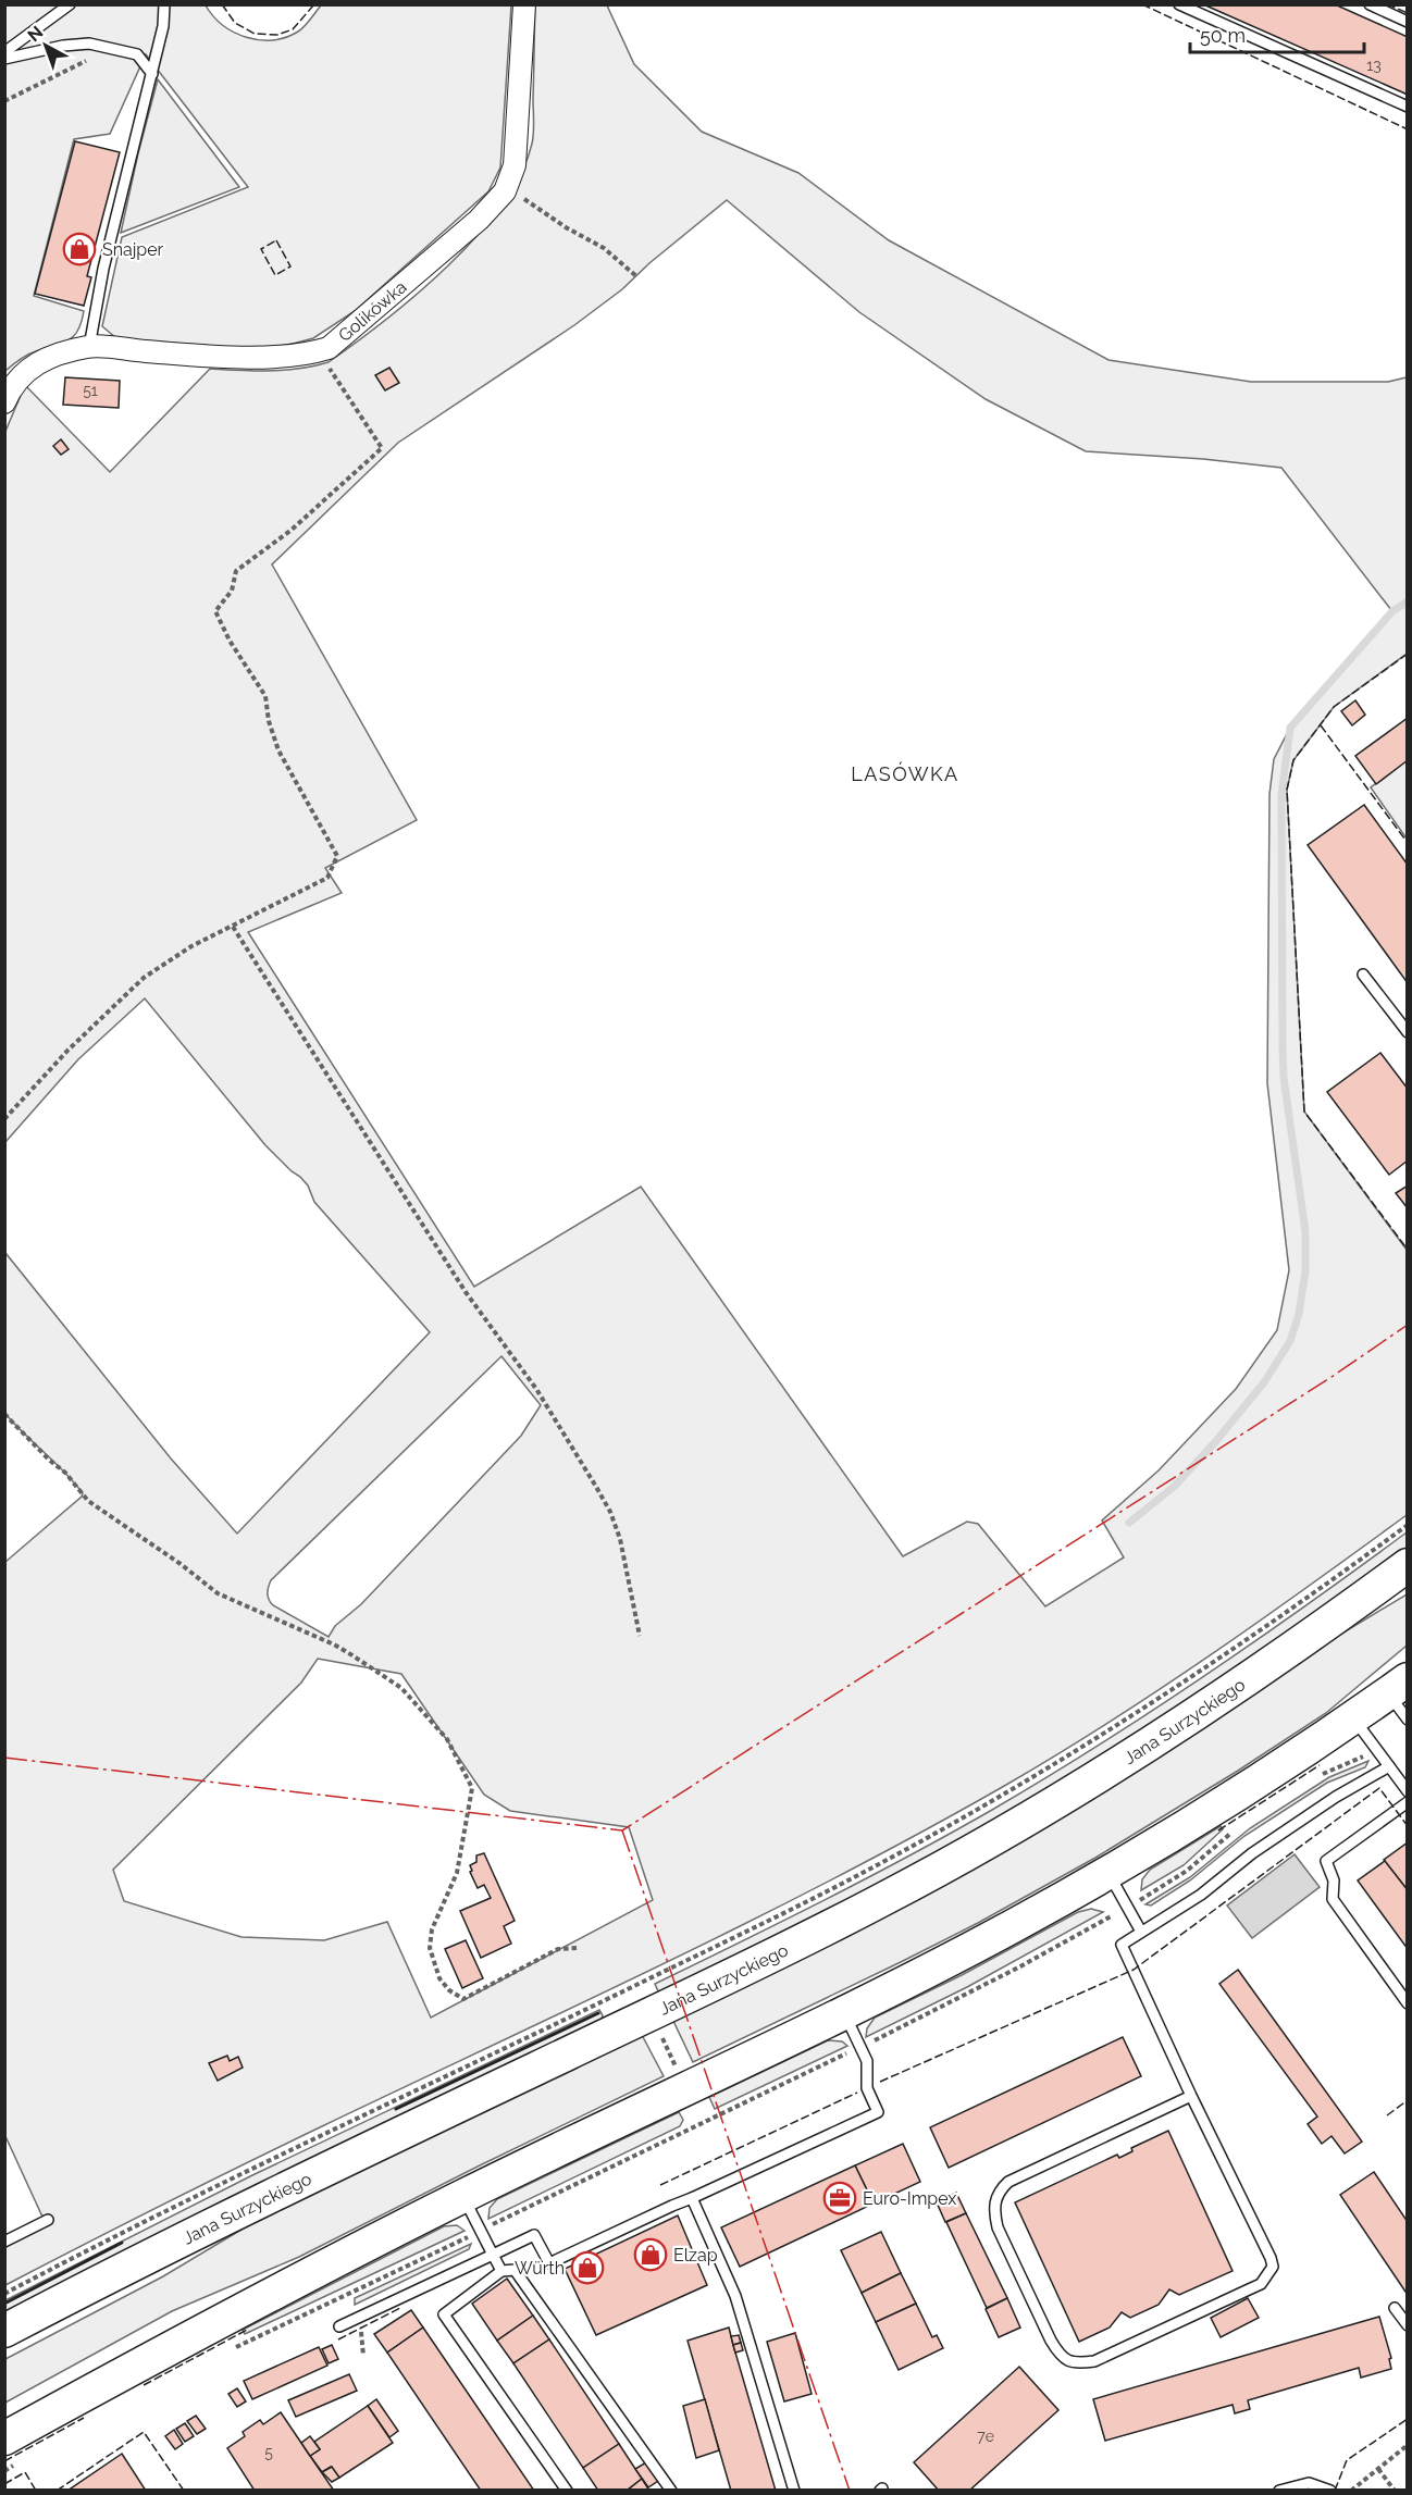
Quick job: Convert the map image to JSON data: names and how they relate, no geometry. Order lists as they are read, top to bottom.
{
  "streets": {
    "main road": ["Jana Surzyckiego"],
    "street": ["Golikówka"]
  },
  "districts": ["LASÓWKA"],
  "places": {
    "shop": ["Snajper", "Elzap", "Würth"],
    "office": ["Euro-Impex"]
  },
  "house_numbers": [
    "13",
    "51",
    "7e",
    "5"
  ],
  "scale_bar": "50 m",
  "north": "top left"
}
